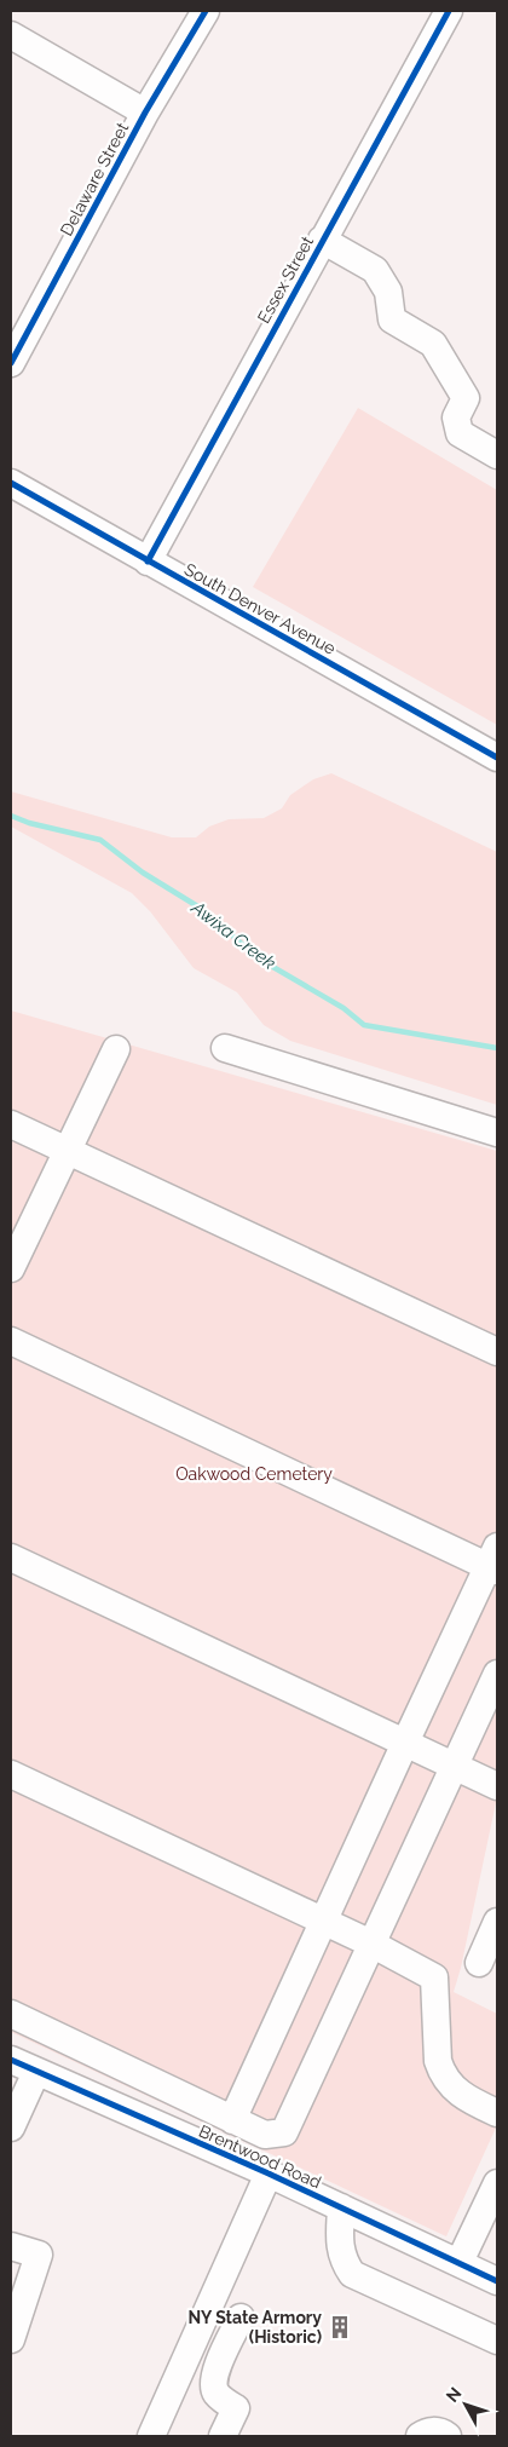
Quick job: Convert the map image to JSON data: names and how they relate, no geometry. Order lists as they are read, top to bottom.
{
  "streets": {
    "street": [
      "Delaware Street",
      "Essex Street",
      "South Denver Avenue",
      "Brentwood Road"
    ]
  },
  "crossings": [
    ["Essex Street", "South Denver Avenue"]
  ],
  "water": ["Awixa Creek"],
  "parks": ["Oakwood Cemetery"],
  "places": {
    "building": ["NY State Armory (Historic)"]
  },
  "north": "top left"
}
